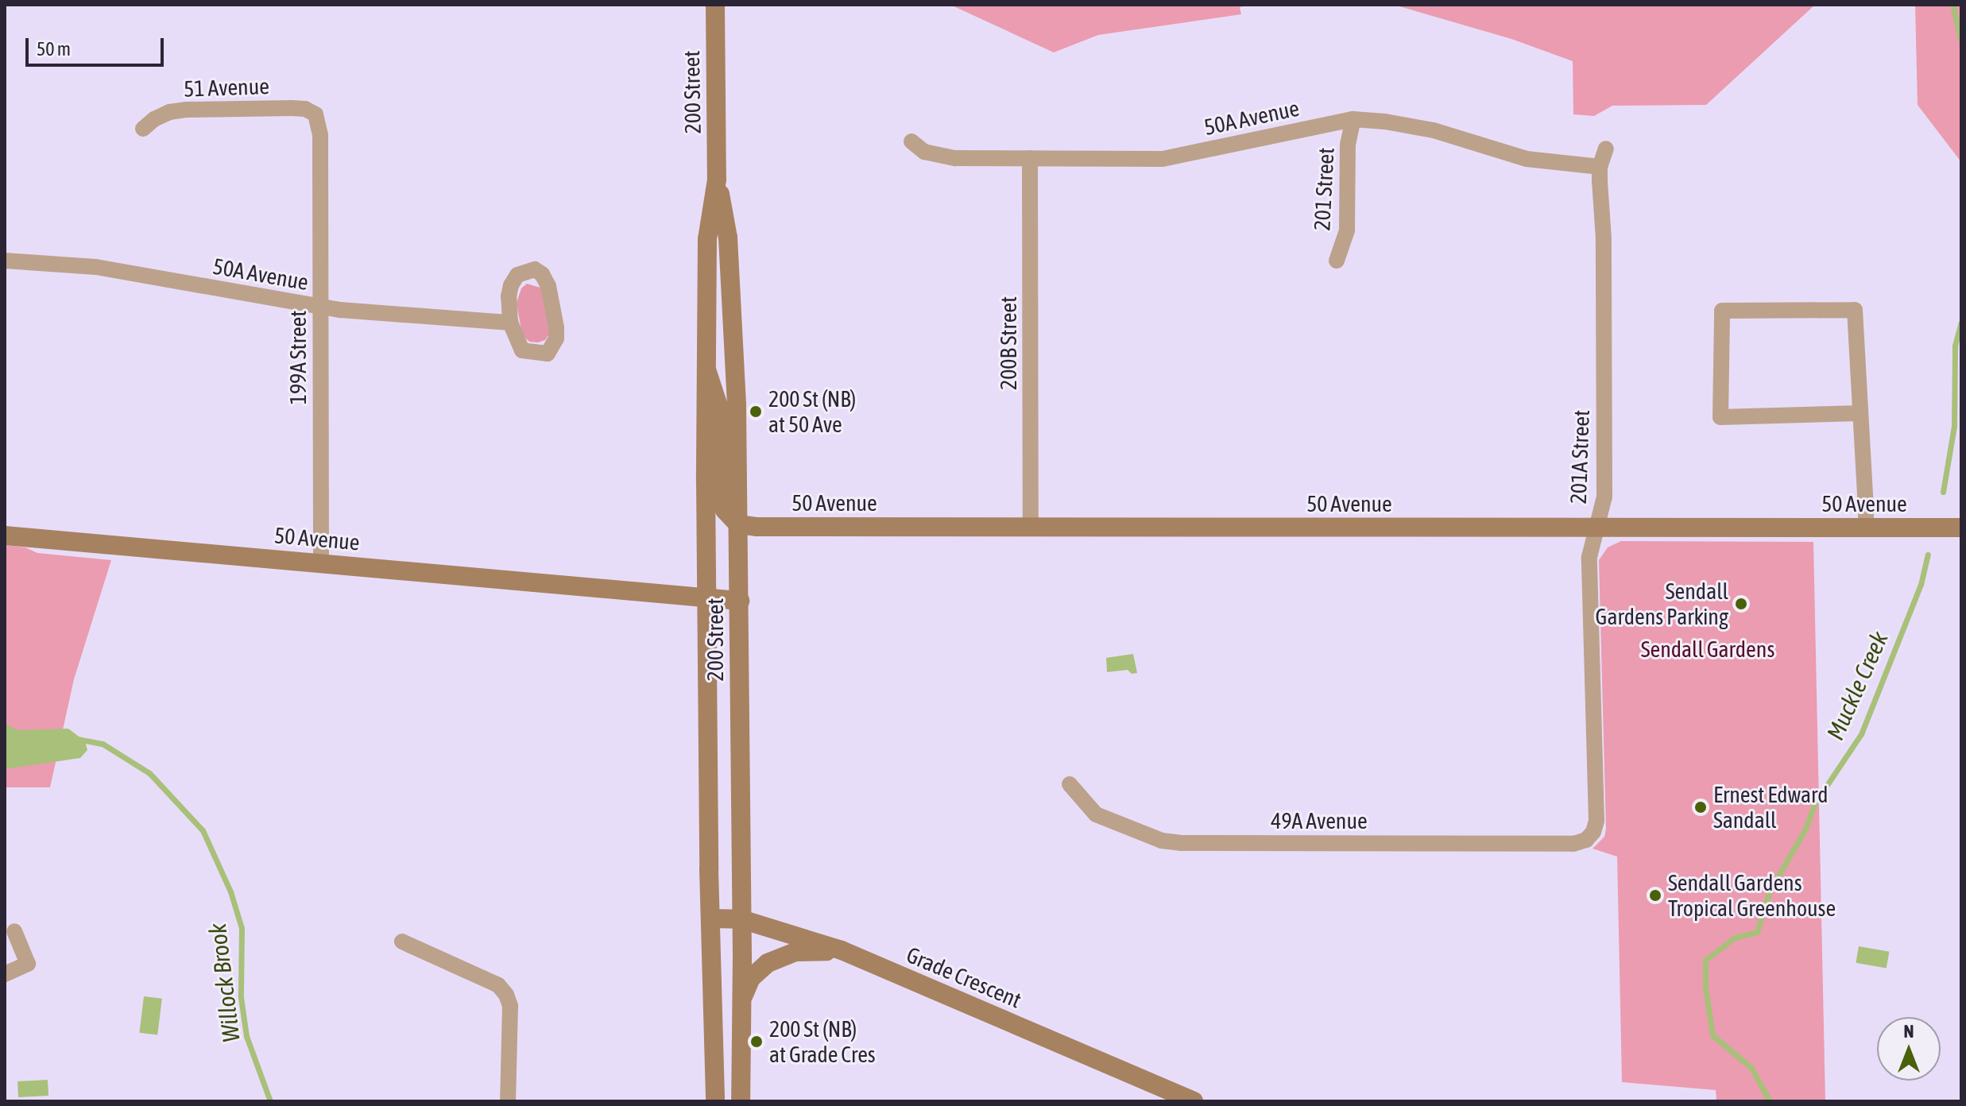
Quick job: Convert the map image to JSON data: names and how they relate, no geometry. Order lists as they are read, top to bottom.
{
  "streets": {
    "street": [
      "51 Avenue",
      "200 Street",
      "50A Avenue",
      "201 Street",
      "200B Street",
      "199A Street",
      "201A Street",
      "50 Avenue",
      "49A Avenue",
      "Grade Crescent"
    ]
  },
  "crossings": [
    ["51 Avenue", "199A Street"],
    ["200 Street", "50 Avenue"],
    ["200 Street", "Grade Crescent"],
    ["50A Avenue", "201 Street"],
    ["50A Avenue", "200B Street"],
    ["50A Avenue", "199A Street"],
    ["50A Avenue", "201A Street"],
    ["200B Street", "50 Avenue"],
    ["199A Street", "50 Avenue"],
    ["201A Street", "50 Avenue"],
    ["201A Street", "49A Avenue"]
  ],
  "water": ["Muckle Creek", "Willock Brook"],
  "parks": ["Sendall Gardens"],
  "places": [
    "200 St (NB) at 50 Ave",
    "Sendall Gardens Parking",
    "Ernest Edward Sandall",
    "Sendall Gardens Tropical Greenhouse",
    "200 St (NB) at Grade Cres"
  ],
  "scale_bar": "50 m",
  "north": "top"
}
